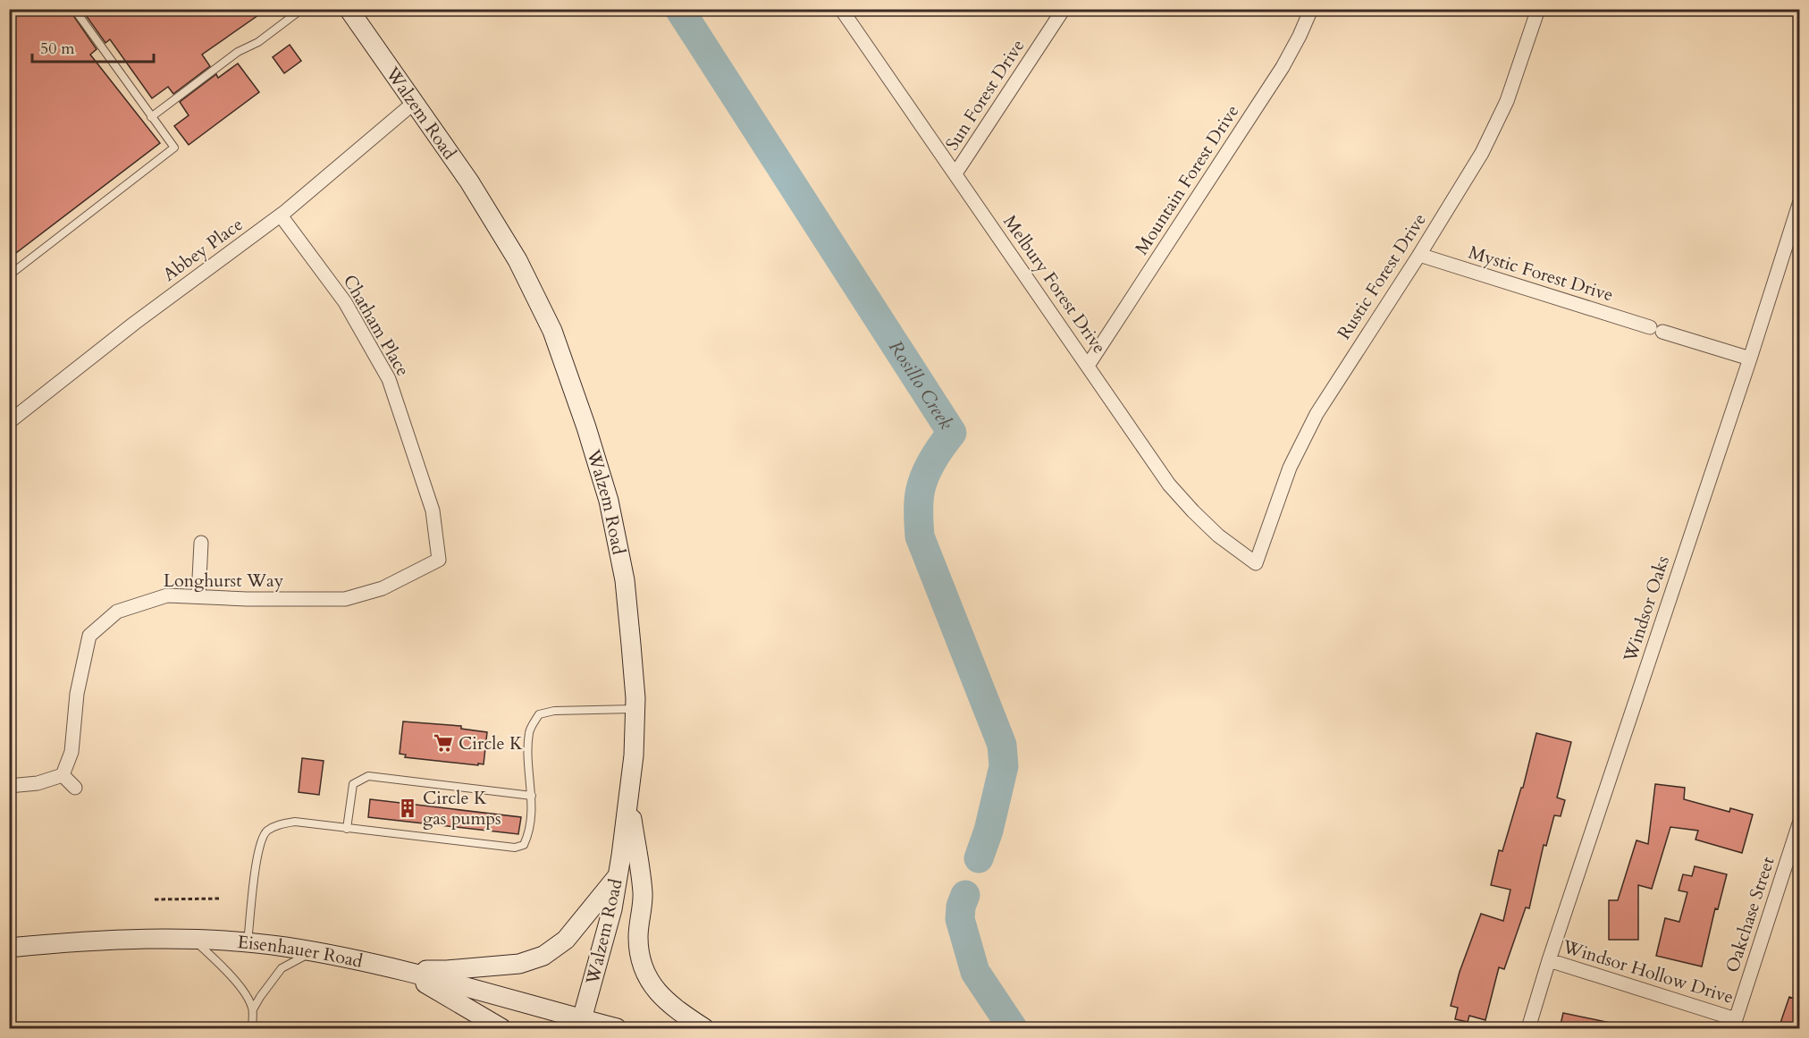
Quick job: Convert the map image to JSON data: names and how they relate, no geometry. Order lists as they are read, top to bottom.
{
  "streets": {
    "main road": ["Walzem Road", "Eisenhauer Road"],
    "street": [
      "Sun Forest Drive",
      "Mountain Forest Drive",
      "Abbey Place",
      "Mystic Forest Drive",
      "Rustic Forest Drive",
      "Melbury Forest Drive",
      "Chatham Place",
      "Longhurst Way",
      "Windsor Oaks",
      "Oakchase Street",
      "Windsor Hollow Drive"
    ]
  },
  "crossings": [
    ["Sun Forest Drive", "Melbury Forest Drive"],
    ["Walzem Road", "Abbey Place"],
    ["Walzem Road", "Eisenhauer Road"],
    ["Mountain Forest Drive", "Melbury Forest Drive"],
    ["Abbey Place", "Chatham Place"],
    ["Mystic Forest Drive", "Rustic Forest Drive"],
    ["Mystic Forest Drive", "Windsor Oaks"],
    ["Rustic Forest Drive", "Melbury Forest Drive"],
    ["Chatham Place", "Longhurst Way"],
    ["Windsor Oaks", "Windsor Hollow Drive"],
    ["Oakchase Street", "Windsor Hollow Drive"]
  ],
  "water": ["Rosillo Creek"],
  "places": {
    "supermarket": ["Circle K"],
    "building": ["Circle K gas pumps"]
  },
  "scale_bar": "50 m"
}
